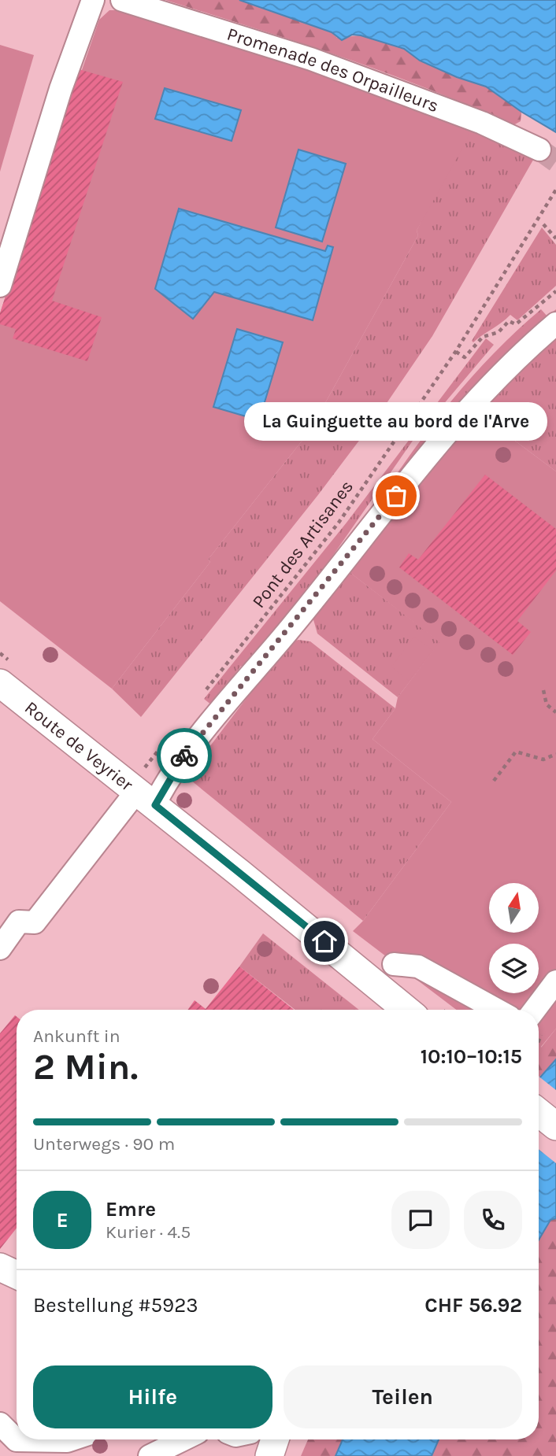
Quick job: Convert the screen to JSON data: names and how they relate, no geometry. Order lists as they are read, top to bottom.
{
  "streets": {
    "main road": ["Route de Veyrier"],
    "street": ["Promenade des Orpailleurs"],
    "path": ["Pont des Artisanes"]
  },
  "places": ["La Guinguette au bord de l'Arve"],
  "north": "top",
  "page": {
    "bubble": "La Guinguette au bord de l'Arve",
    "heading": ["2 Min.", "Ankunft in", "10:10–10:15"],
    "panel": [
      "Emre",
      "Kurier · 4.5",
      "Bestellung #5923",
      "CHF 56.92"
    ],
    "bar": "Unterwegs · 90 m",
    "round": "E",
    "buttons": ["Hilfe", "Teilen"]
  }
}
